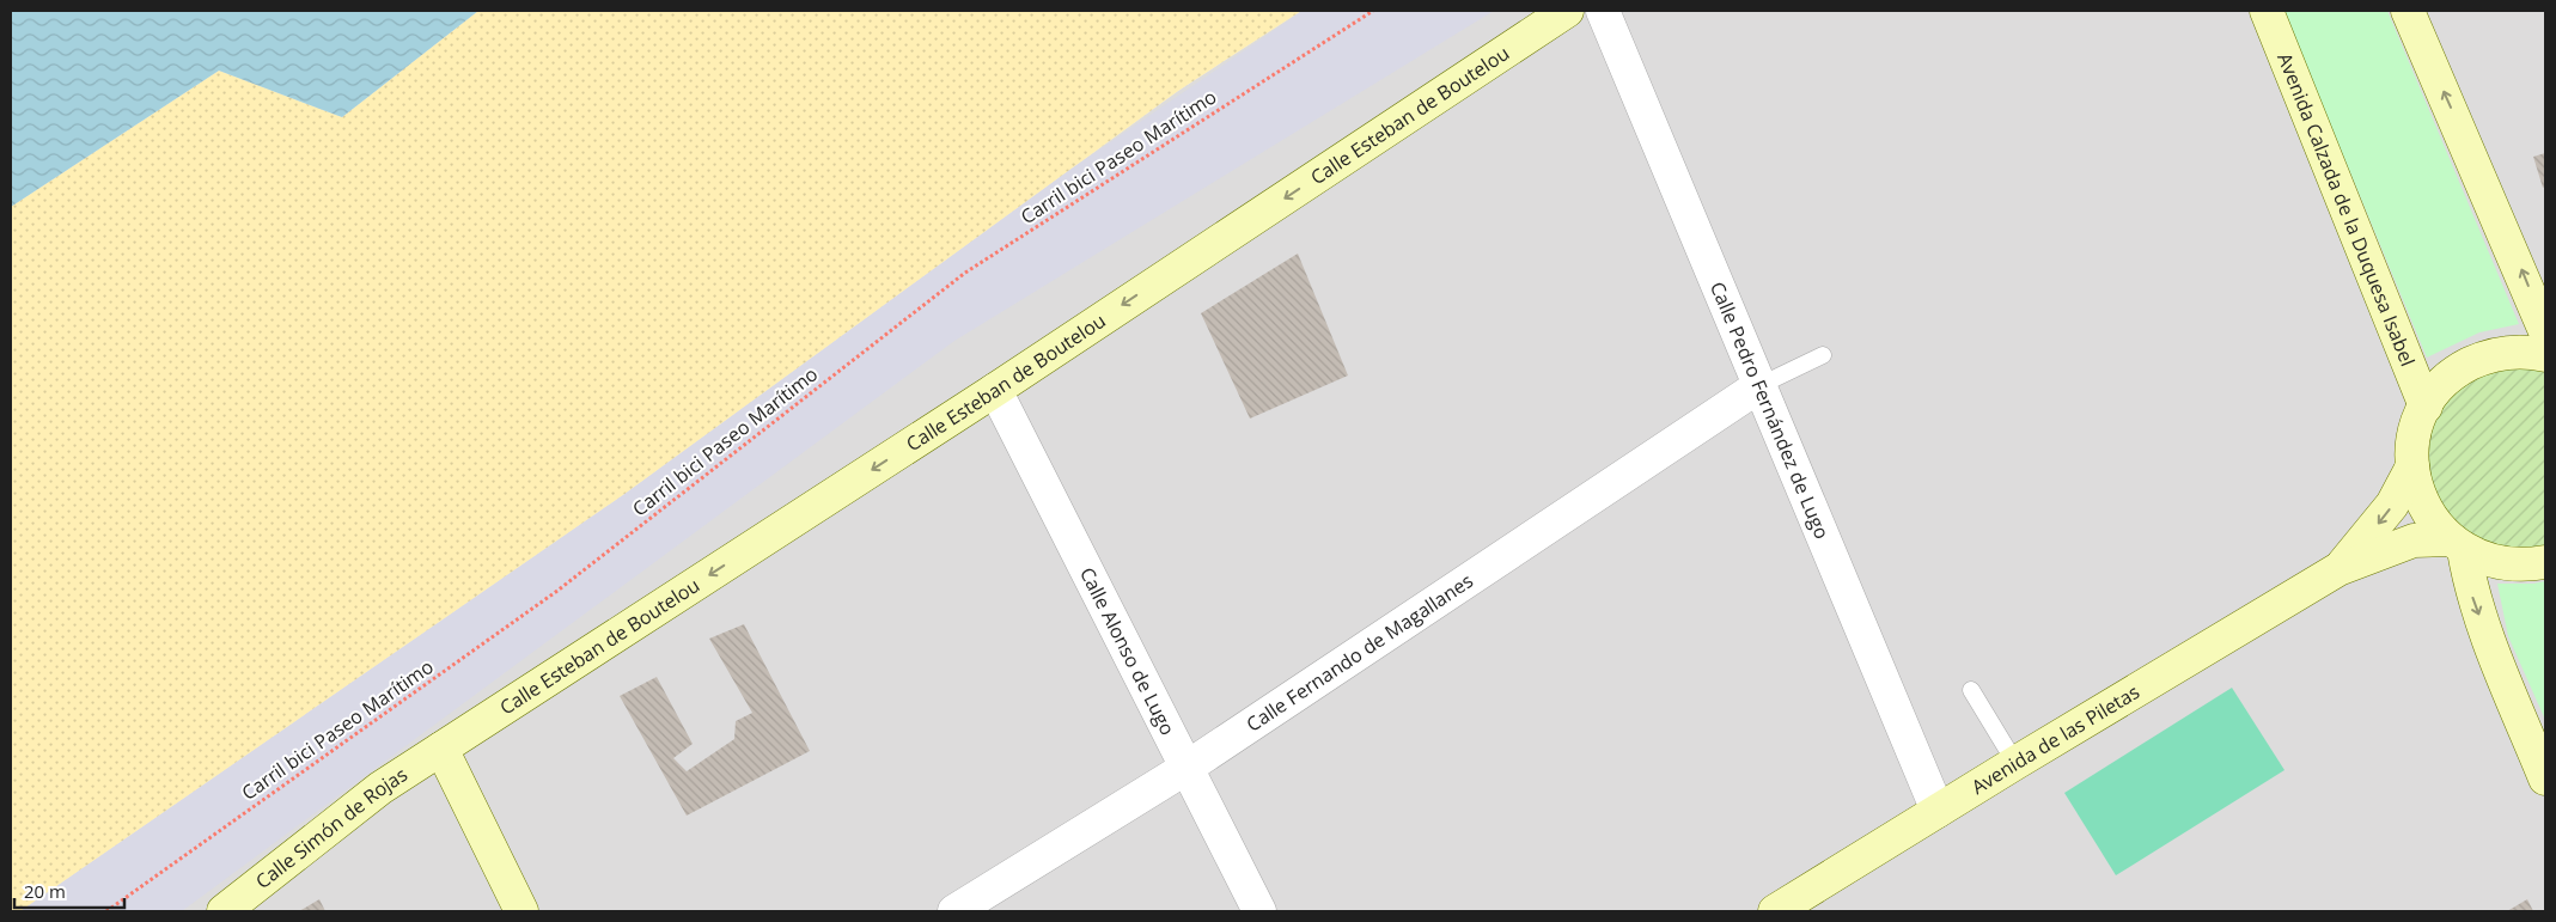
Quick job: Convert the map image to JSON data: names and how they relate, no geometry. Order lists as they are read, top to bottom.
{
  "streets": {
    "street": [
      "Calle Esteban de Boutelou",
      "Avenida Calzada de la Duquesa Isabel",
      "Calle Pedro Fernández de Lugo",
      "Calle Alonso de Lugo",
      "Calle Fernando de Magallanes",
      "Avenida de las Piletas",
      "Calle Simón de Rojas"
    ],
    "path": ["Carril bici Paseo Marítimo"]
  },
  "crossings": [
    ["Calle Esteban de Boutelou", "Calle Alonso de Lugo"],
    ["Calle Esteban de Boutelou", "Calle Simón de Rojas"],
    ["Calle Pedro Fernández de Lugo", "Calle Fernando de Magallanes"],
    ["Calle Pedro Fernández de Lugo", "Avenida de las Piletas"],
    ["Calle Alonso de Lugo", "Calle Fernando de Magallanes"]
  ],
  "one_way": ["Calle Esteban de Boutelou"],
  "scale_bar": "20 m"
}
